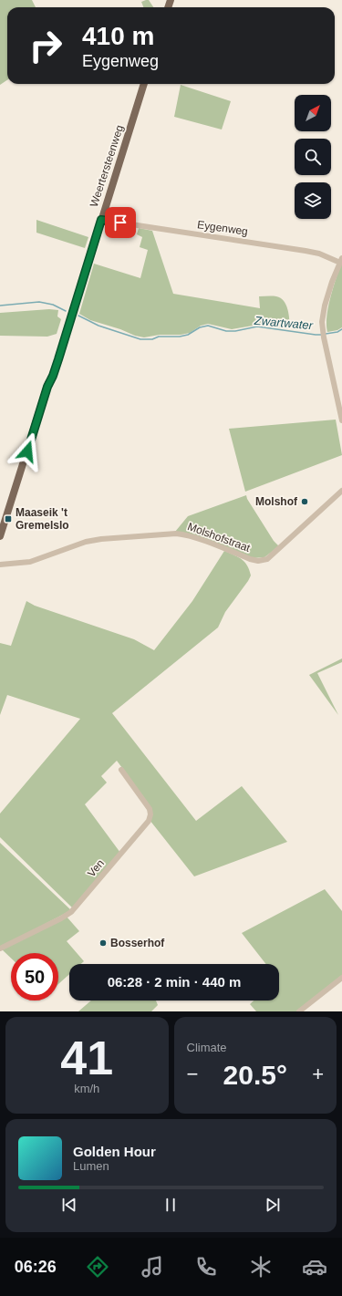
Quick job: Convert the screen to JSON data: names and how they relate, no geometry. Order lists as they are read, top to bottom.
{
  "streets": {
    "main road": ["Weertersteenweg"],
    "street": ["Eygenweg", "Molshofstraat", "Ven"]
  },
  "crossings": [
    ["Weertersteenweg", "Eygenweg"]
  ],
  "water": ["Zwartwater"],
  "places": {
    "other": ["Molshof", "Bosserhof"],
    "transit": ["Maaseik 't Gremelslo"]
  },
  "north": "top right",
  "page": {
    "turn": ["410 m", "Eygenweg"],
    "limit": "50",
    "trip": "06:28 · 2 min · 440 m",
    "tile": [
      ["41", "km/h"],
      "Climate"
    ],
    "heat": ["−", "20.5°", "+"],
    "song": ["Golden Hour", "Lumen"],
    "tabs": "06:26"
  }
}
